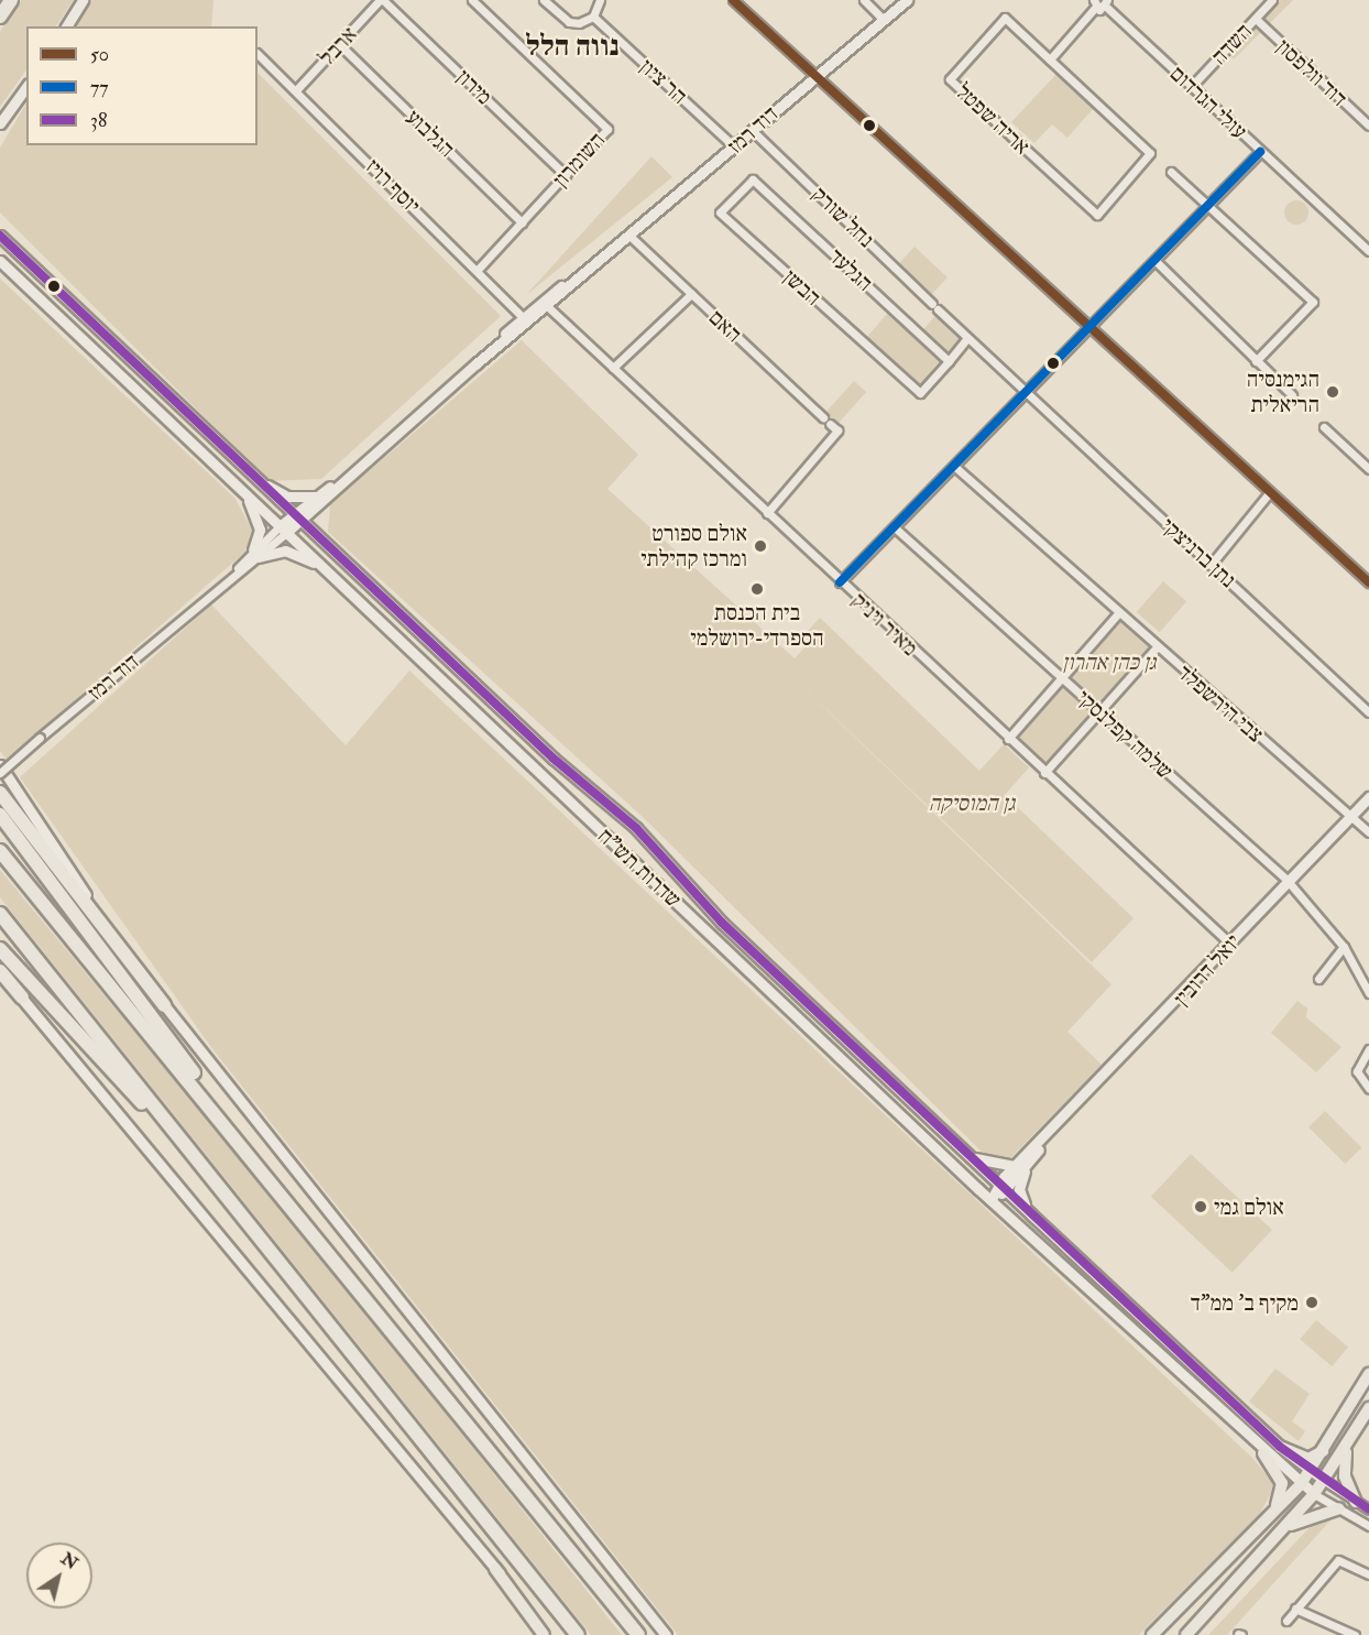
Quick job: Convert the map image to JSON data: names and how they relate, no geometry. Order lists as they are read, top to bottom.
{
  "streets": {
    "main road": ["דוד רמז", "שדרות תש\"ח", "יואל דרובין"],
    "street": [
      "השדה",
      "ארבל",
      "דוד וולפסון",
      "הר ציון",
      "מירון",
      "עולי הגרדום",
      "אריה שפטל",
      "הגלבוע",
      "השומרון",
      "יוסף רויז",
      "נחל שורק",
      "הגלעד",
      "הבשן",
      "האם",
      "נתן ברניצקי",
      "מאיר ויניק",
      "צבי הירשפלד",
      "שלמה קפלנסקי"
    ]
  },
  "crossings": [
    ["השדה", "דוד וולפסון"],
    ["השדה", "עולי הגרדום"],
    ["ארבל", "מירון"],
    ["ארבל", "הגלבוע"],
    ["ארבל", "יוסף רויז"],
    ["הר ציון", "דוד רמז"],
    ["מירון", "השומרון"],
    ["דוד רמז", "יוסף רויז"],
    ["דוד רמז", "נחל שורק"],
    ["דוד רמז", "האם"],
    ["דוד רמז", "מאיר ויניק"],
    ["דוד רמז", "שדרות תש\"ח"],
    ["הגלבוע", "השומרון"],
    ["השומרון", "יוסף רויז"],
    ["נחל שורק", "נתן ברניצקי"],
    ["הגלעד", "הבשן"],
    ["האם", "מאיר ויניק"],
    ["מאיר ויניק", "יואל דרובין"],
    ["צבי הירשפלד", "יואל דרובין"],
    ["שלמה קפלנסקי", "יואל דרובין"],
    ["שדרות תש\"ח", "יואל דרובין"]
  ],
  "districts": ["נווה הלל"],
  "parks": ["גן כהן אהרון", "גן המוסיקה"],
  "places": [
    "הגימנסיה הריאלית",
    "אולם ספורט ומרכז קהילתי",
    "בית הכנסת הספרדי-ירושלמי",
    "אולם גמי",
    "מקיף ב' ממ\"ד"
  ],
  "lines": ["transit line 50", "transit line 77", "transit line 38"],
  "legend": ["50", "77", "38"],
  "north": "top right"
}
